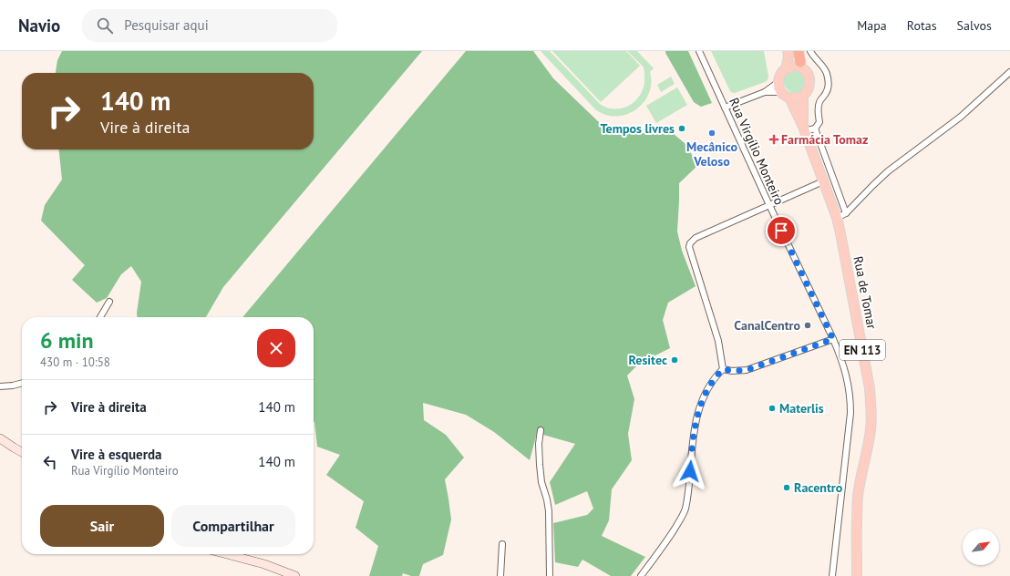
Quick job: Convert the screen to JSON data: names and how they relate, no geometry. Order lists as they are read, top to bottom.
{
  "streets": {
    "main road": ["Rua de Tomar", "EN 113"],
    "street": ["Rua Virgílio Monteiro"]
  },
  "places": {
    "other": [
      "Tempos livres",
      "Mecânico Veloso",
      "CanalCentro",
      "Resitec",
      "Materlis",
      "Racentro"
    ],
    "health": ["Farmácia Tomaz"]
  },
  "north": "top right",
  "page": {
    "header": "Navio",
    "search": "Pesquisar aqui",
    "nav": ["Mapa", "Rotas", "Salvos"],
    "turn": ["140 m", "Vire à direita"],
    "heading": ["6 min", "430 m · 10:58"],
    "list": [
      {
        "name": "Vire à direita",
        "value": "140 m"
      },
      {
        "name": "Vire à esquerda",
        "note": "Rua Virgílio Monteiro",
        "value": "140 m"
      }
    ],
    "buttons": ["Sair", "Compartilhar"]
  }
}
